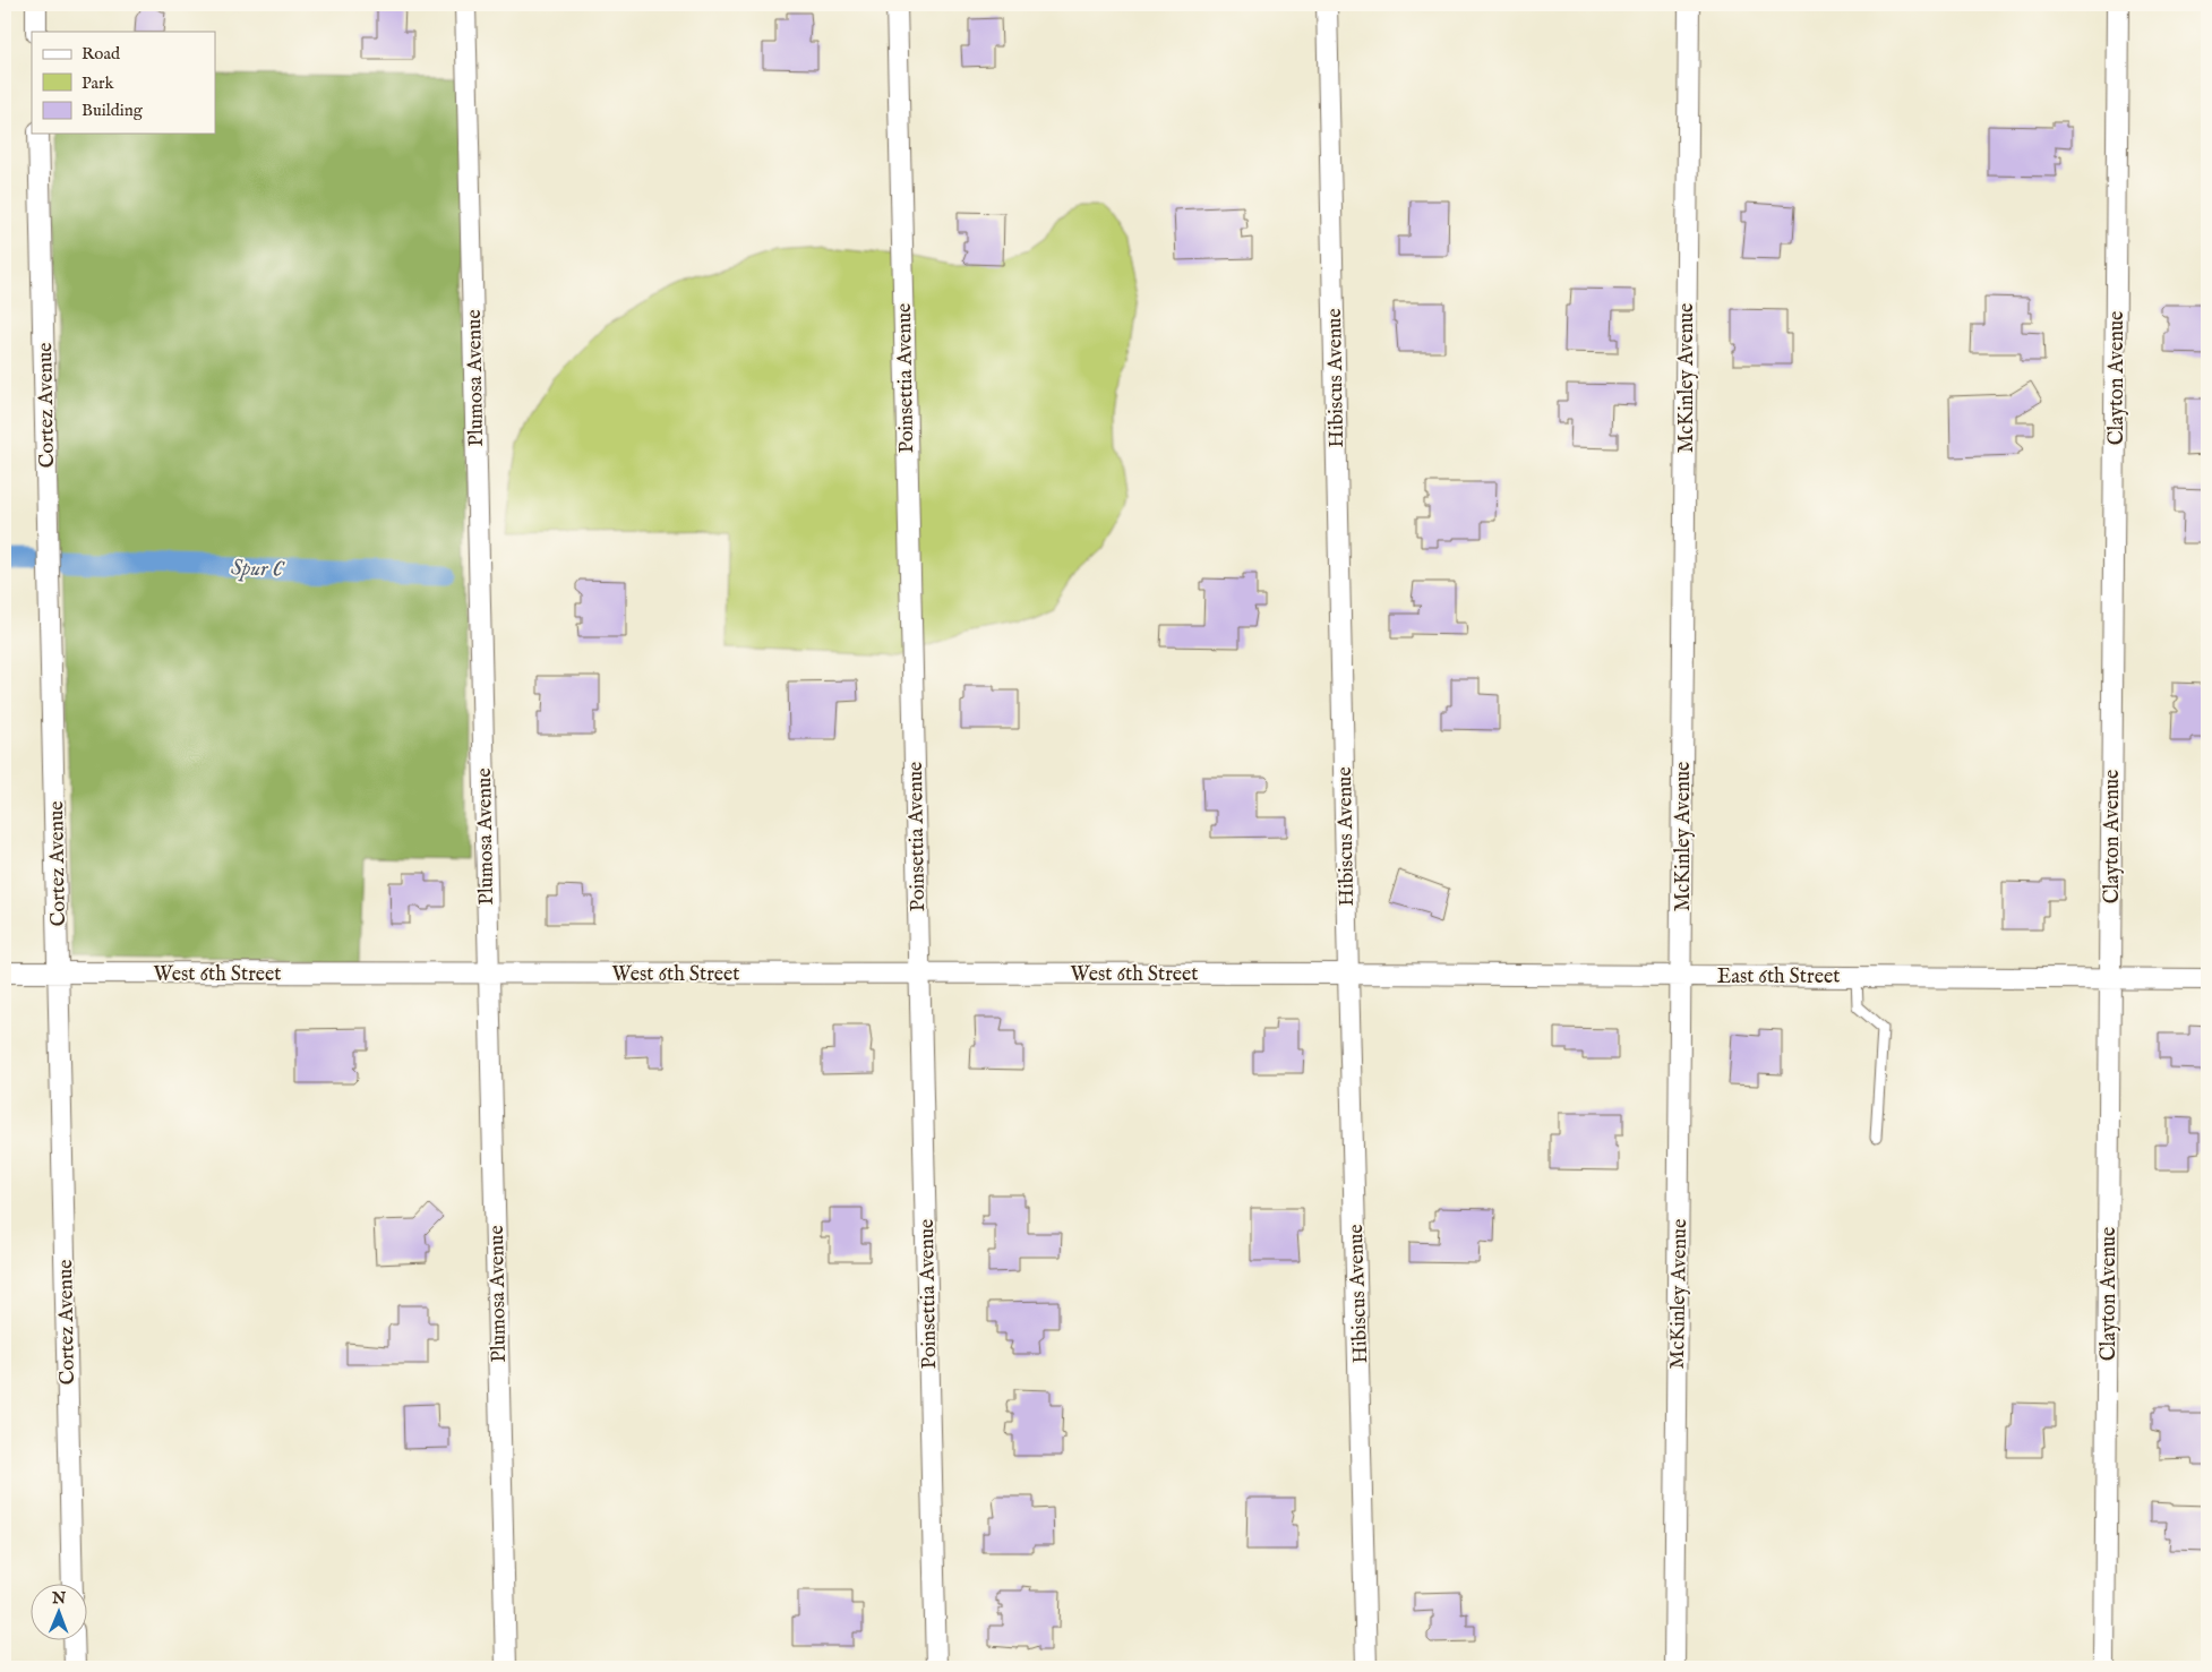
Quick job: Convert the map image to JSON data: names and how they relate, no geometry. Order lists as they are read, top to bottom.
{
  "streets": {
    "street": [
      "Plumosa Avenue",
      "Poinsettia Avenue",
      "Hibiscus Avenue",
      "McKinley Avenue",
      "Clayton Avenue",
      "Cortez Avenue",
      "West 6th Street",
      "East 6th Street"
    ]
  },
  "crossings": [
    ["Plumosa Avenue", "West 6th Street"],
    ["Poinsettia Avenue", "West 6th Street"],
    ["Hibiscus Avenue", "West 6th Street"],
    ["Hibiscus Avenue", "East 6th Street"],
    ["McKinley Avenue", "East 6th Street"],
    ["Clayton Avenue", "East 6th Street"],
    ["Cortez Avenue", "West 6th Street"],
    ["West 6th Street", "East 6th Street"]
  ],
  "water": ["Spur C"],
  "legend": ["Road", "Park", "Building"],
  "north": "top"
}
